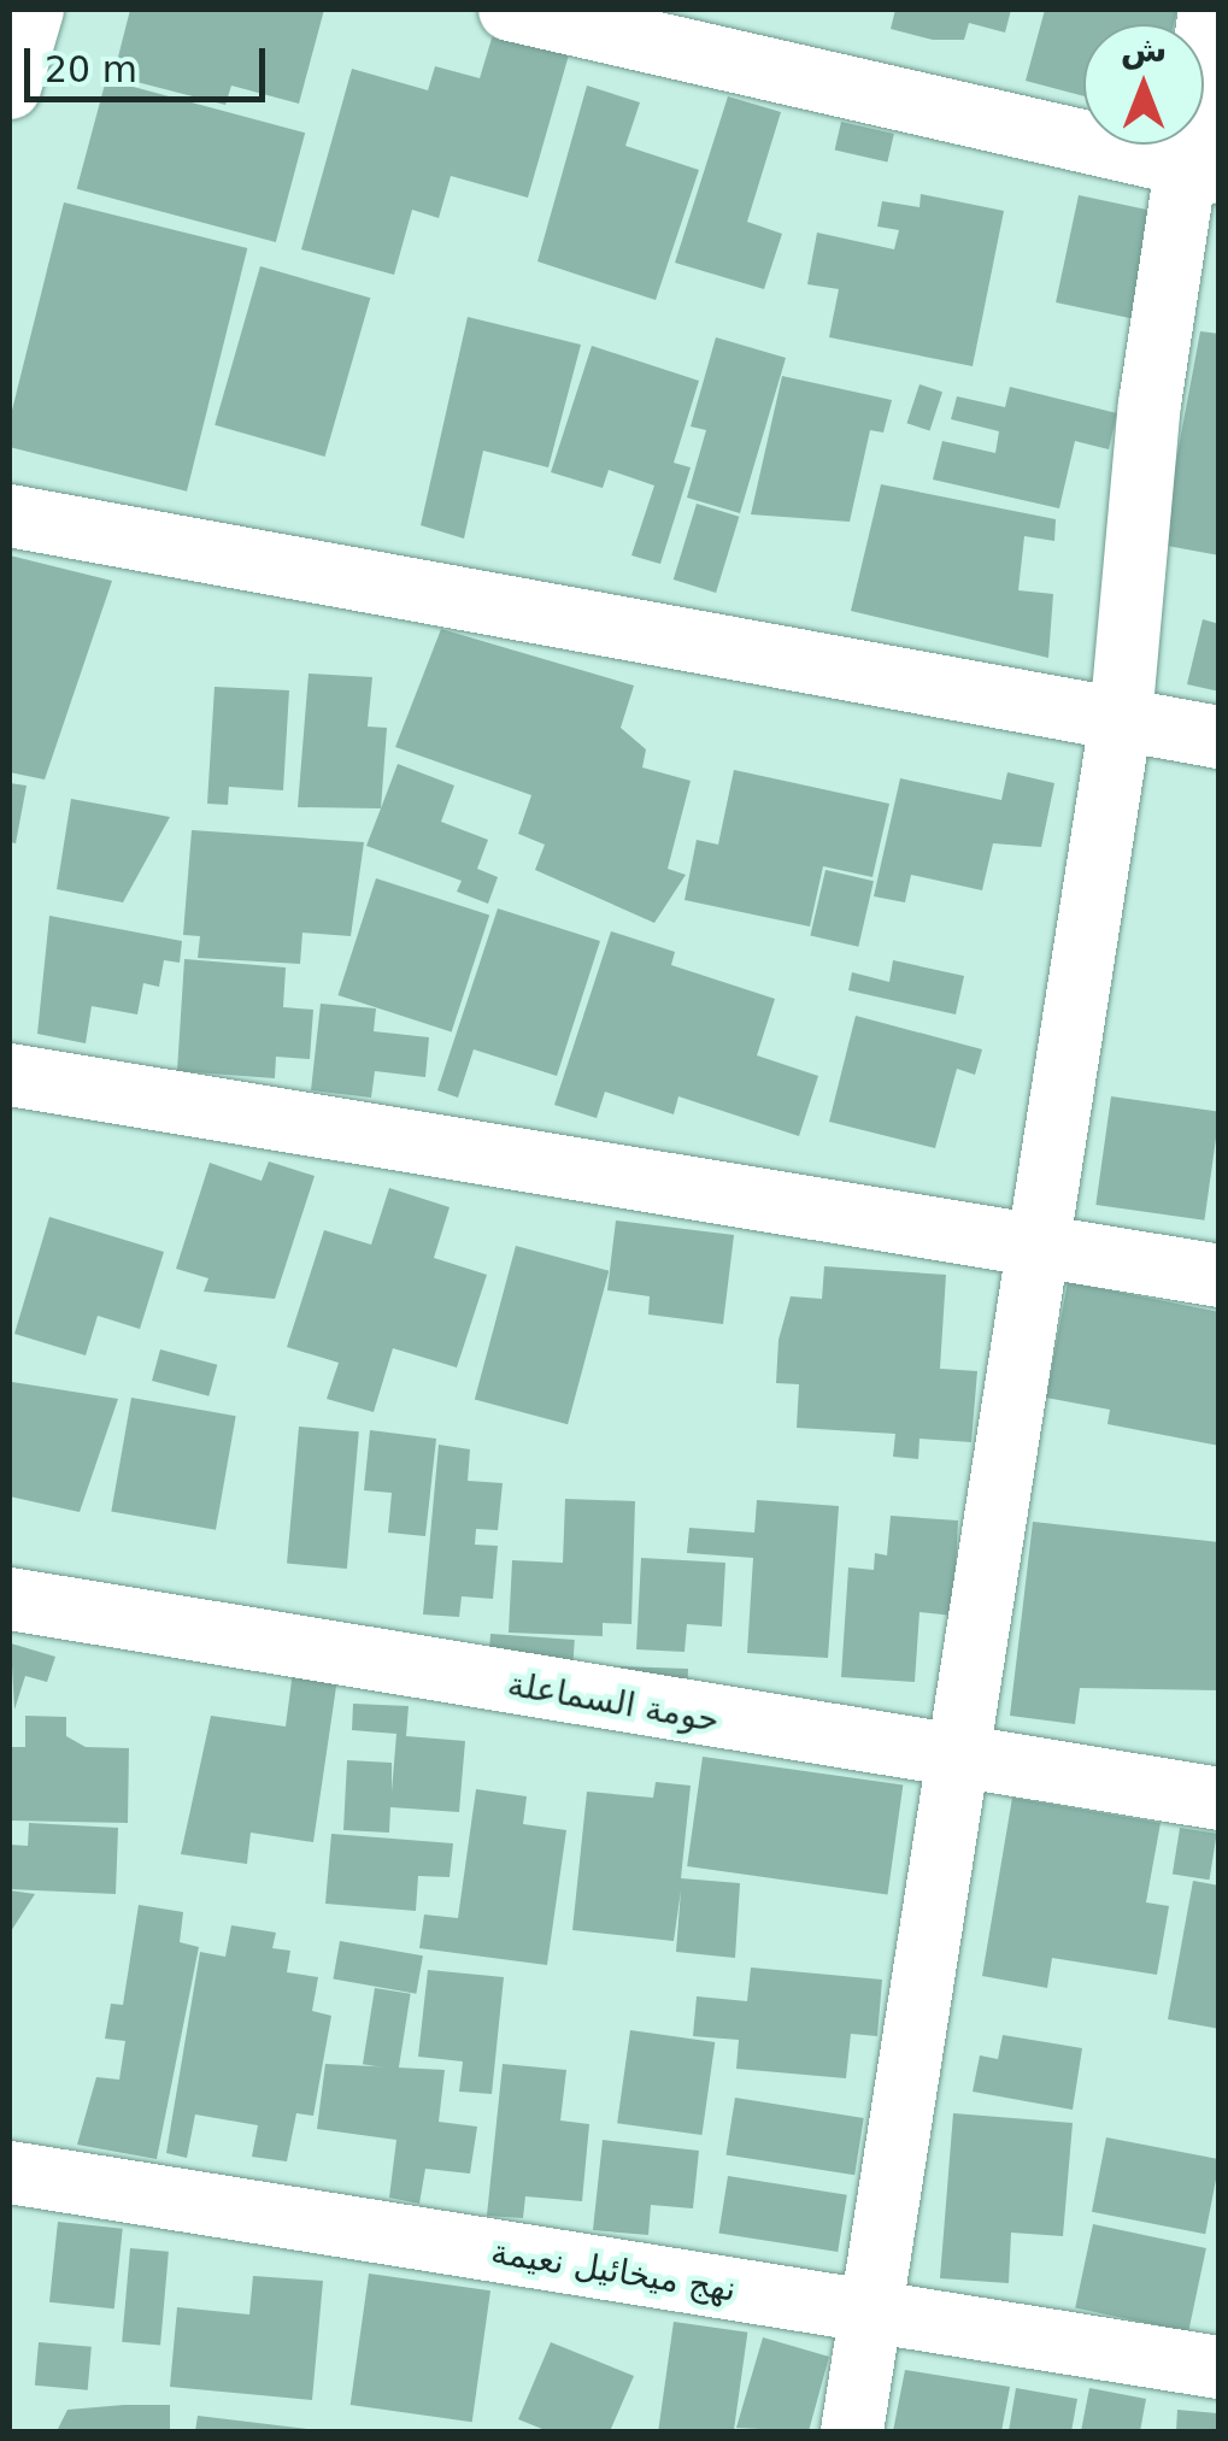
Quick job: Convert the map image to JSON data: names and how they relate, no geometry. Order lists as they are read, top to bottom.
{
  "streets": {
    "street": ["حومة السماعلة", "نهج ميخائيل نعيمة"]
  },
  "scale_bar": "20 m",
  "north": "top"
}
